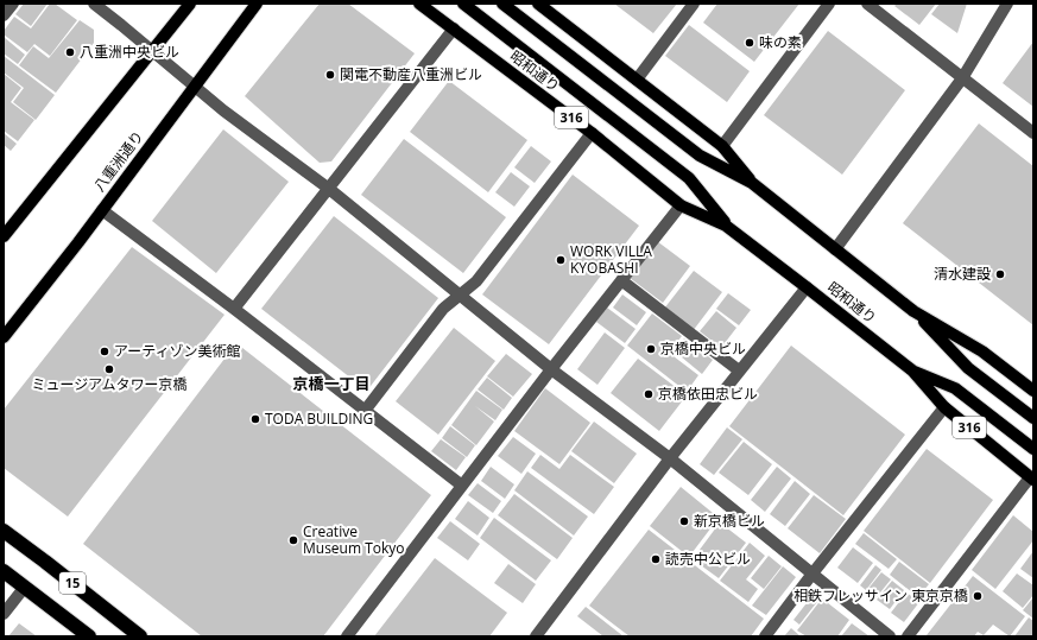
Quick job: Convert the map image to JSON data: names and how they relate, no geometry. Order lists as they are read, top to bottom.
{
  "streets": {
    "highway": ["15"],
    "main road": ["昭和通り", "316", "八重洲通り"]
  },
  "districts": ["京橋一丁目"],
  "places": [
    "味の素",
    "八重洲中央ビル",
    "関電不動産八重洲ビル",
    "WORK VILLA KYOBASHI",
    "清水建設",
    "京橋中央ビル",
    "アーティゾン美術館",
    "ミュージアムタワー京橋",
    "京橋依田忠ビル",
    "TODA BUILDING",
    "新京橋ビル",
    "Creative Museum Tokyo",
    "読売中公ビル",
    "相鉄フレッサイン 東京京橋"
  ]
}
